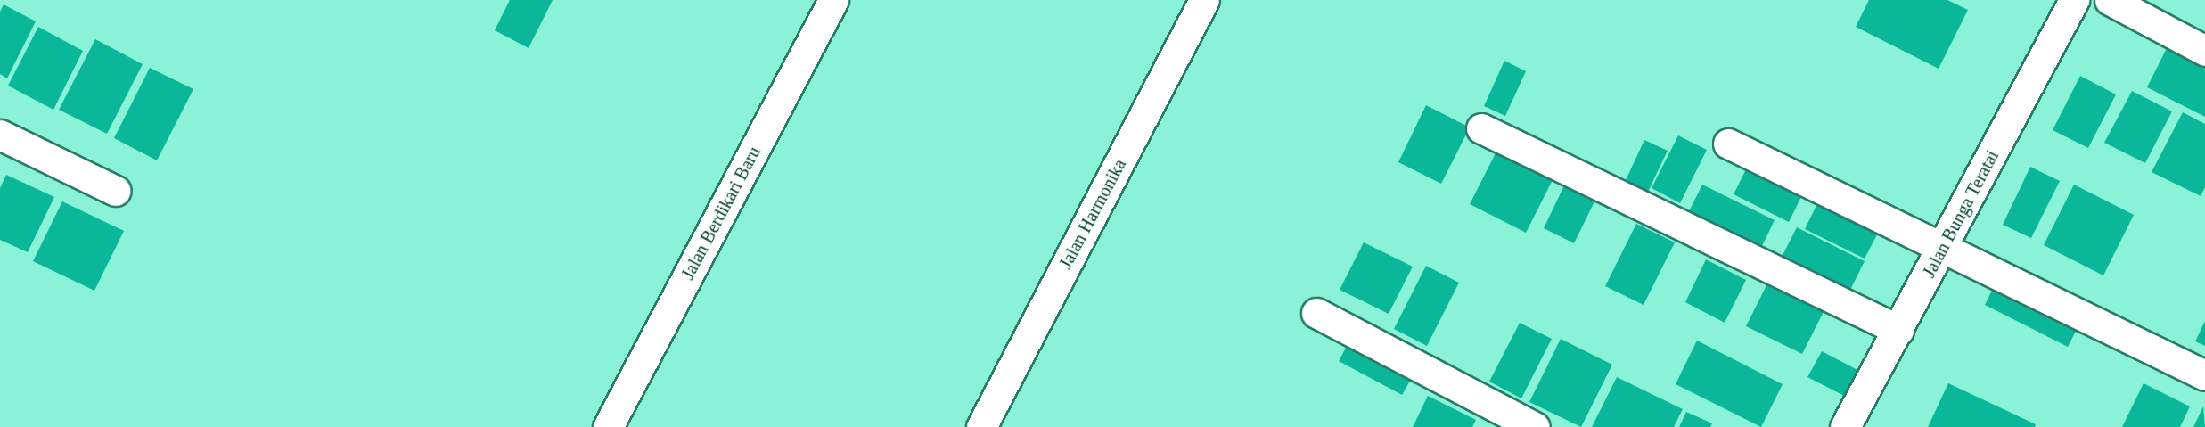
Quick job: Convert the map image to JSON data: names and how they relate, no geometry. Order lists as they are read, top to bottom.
{
  "streets": {
    "street": ["Jalan Berdikari Baru", "Jalan Harmonika", "Jalan Bunga Teratai"]
  }
}
